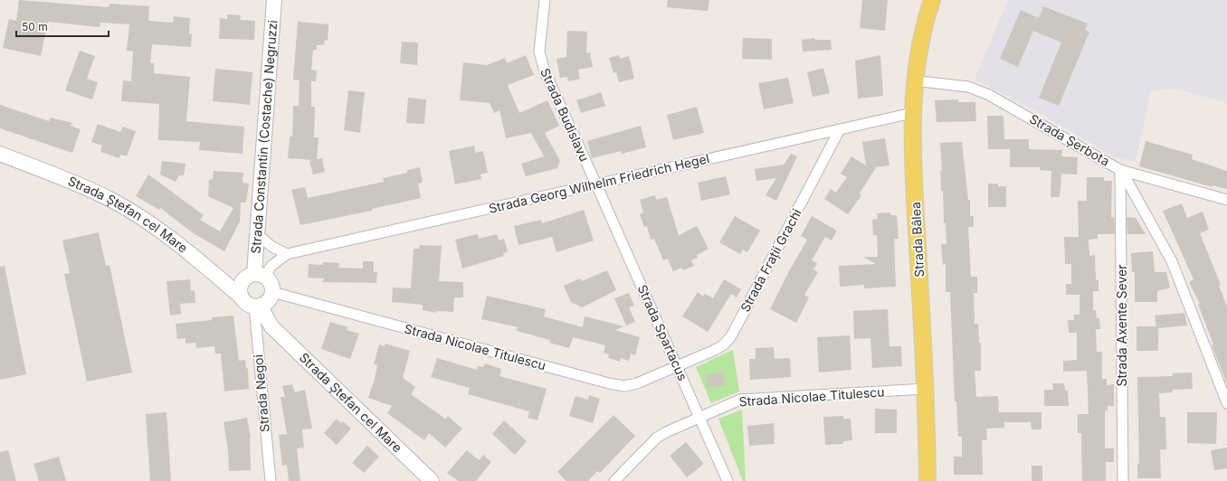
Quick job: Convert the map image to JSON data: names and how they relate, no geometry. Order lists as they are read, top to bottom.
{
  "streets": {
    "main road": ["Strada Constantin (Costache) Negruzzi", "Strada Ștefan cel Mare", "Strada Bâlea"],
    "street": [
      "Strada Budislavu",
      "Strada Șerbota",
      "Strada Georg Wilhelm Friedrich Hegel",
      "Strada Frații Grachi",
      "Strada Axente Sever",
      "Strada Spartacus",
      "Strada Nicolae Titulescu",
      "Strada Negoi"
    ]
  },
  "crossings": [
    ["Strada Budislavu", "Strada Georg Wilhelm Friedrich Hegel"],
    ["Strada Budislavu", "Strada Spartacus"],
    ["Strada Constantin (Costache) Negruzzi", "Strada Georg Wilhelm Friedrich Hegel"],
    ["Strada Constantin (Costache) Negruzzi", "Strada Ștefan cel Mare"],
    ["Strada Constantin (Costache) Negruzzi", "Strada Nicolae Titulescu"],
    ["Strada Constantin (Costache) Negruzzi", "Strada Negoi"],
    ["Strada Șerbota", "Strada Bâlea"],
    ["Strada Șerbota", "Strada Axente Sever"],
    ["Strada Georg Wilhelm Friedrich Hegel", "Strada Ștefan cel Mare"],
    ["Strada Georg Wilhelm Friedrich Hegel", "Strada Bâlea"],
    ["Strada Georg Wilhelm Friedrich Hegel", "Strada Frații Grachi"],
    ["Strada Georg Wilhelm Friedrich Hegel", "Strada Spartacus"],
    ["Strada Georg Wilhelm Friedrich Hegel", "Strada Nicolae Titulescu"],
    ["Strada Georg Wilhelm Friedrich Hegel", "Strada Negoi"],
    ["Strada Ștefan cel Mare", "Strada Nicolae Titulescu"],
    ["Strada Ștefan cel Mare", "Strada Negoi"],
    ["Strada Bâlea", "Strada Nicolae Titulescu"],
    ["Strada Frații Grachi", "Strada Spartacus"],
    ["Strada Frații Grachi", "Strada Nicolae Titulescu"],
    ["Strada Spartacus", "Strada Nicolae Titulescu"],
    ["Strada Nicolae Titulescu", "Strada Negoi"]
  ],
  "scale_bar": "50 m"
}
